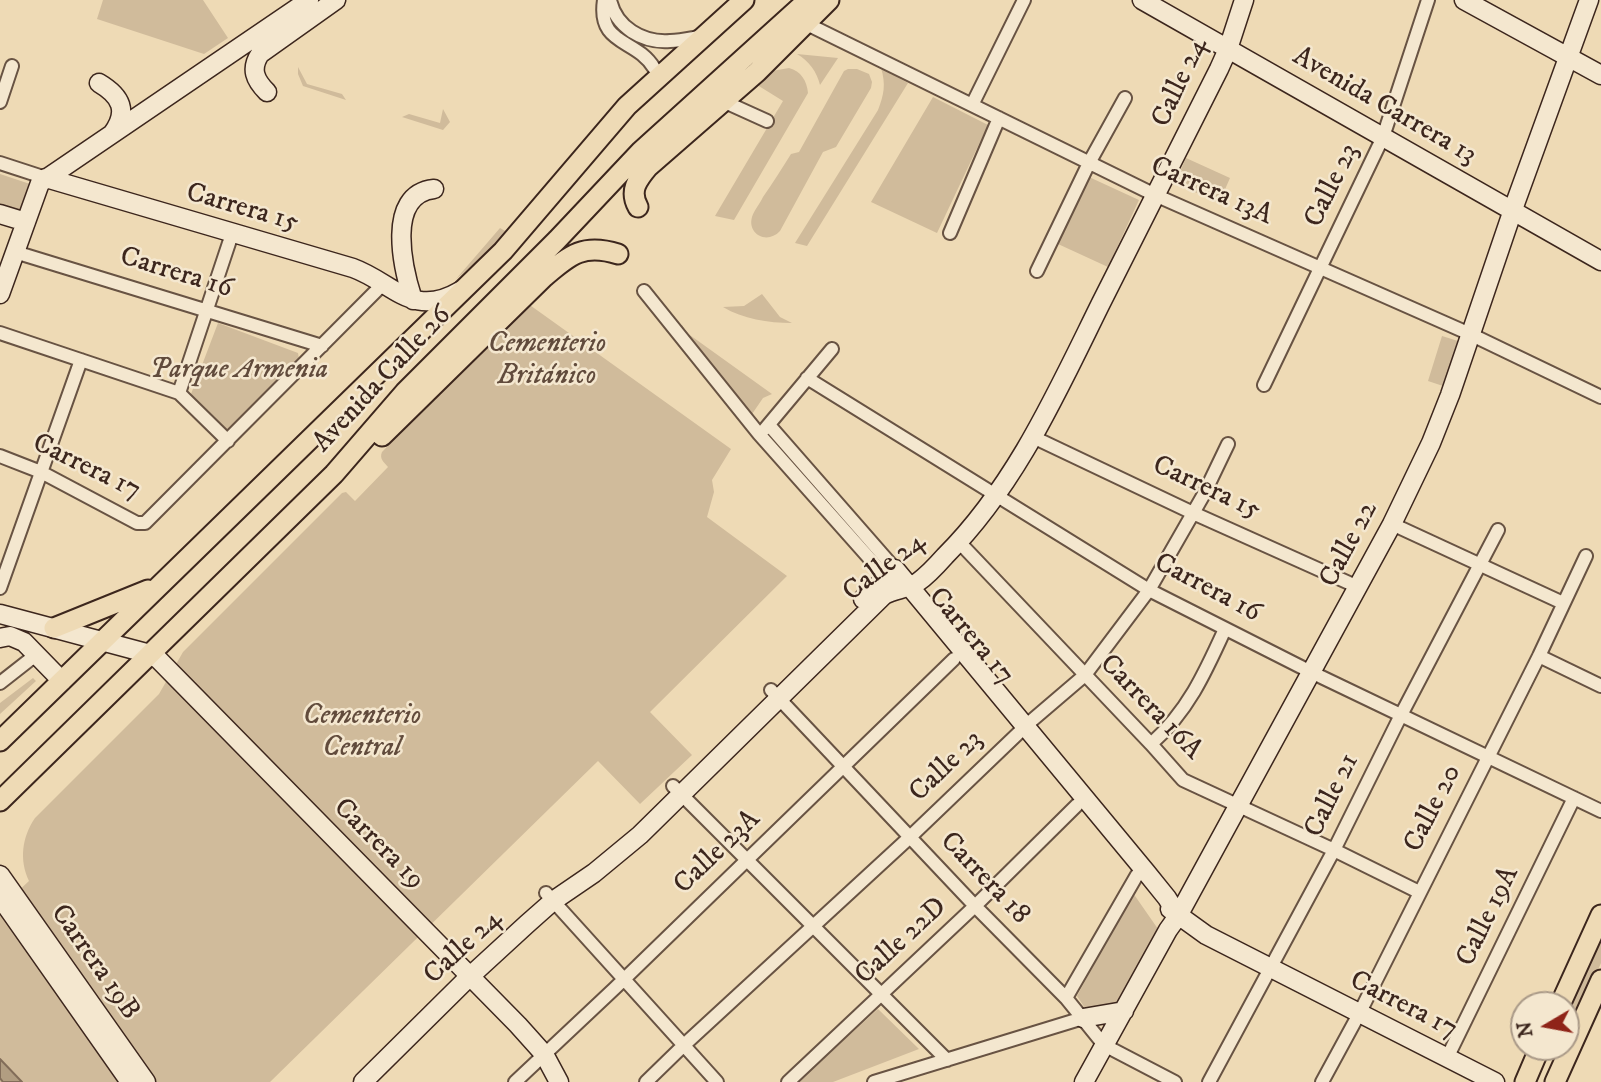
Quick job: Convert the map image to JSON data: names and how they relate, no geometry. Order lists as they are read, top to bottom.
{
  "streets": {
    "main road": ["Avenida Calle 26"],
    "street": [
      "Calle 24",
      "Avenida Carrera 13",
      "Calle 23",
      "Carrera 13A",
      "Carrera 15",
      "Carrera 16",
      "Carrera 17",
      "Calle 22",
      "Carrera 16A",
      "Calle 21",
      "Calle 20",
      "Carrera 19",
      "Calle 23A",
      "Carrera 18",
      "Calle 19A",
      "Calle 22D",
      "Carrera 19B"
    ]
  },
  "crossings": [
    ["Calle 24", "Avenida Carrera 13"],
    ["Calle 24", "Carrera 13A"],
    ["Calle 24", "Carrera 15"],
    ["Calle 24", "Carrera 16"],
    ["Calle 24", "Carrera 17"],
    ["Calle 24", "Carrera 16A"],
    ["Calle 24", "Carrera 19"],
    ["Calle 24", "Carrera 18"],
    ["Avenida Carrera 13", "Calle 23"],
    ["Avenida Carrera 13", "Calle 22"],
    ["Calle 23", "Carrera 13A"],
    ["Calle 23", "Carrera 15"],
    ["Calle 23", "Carrera 16"],
    ["Calle 23", "Carrera 17"],
    ["Calle 23", "Carrera 16A"],
    ["Calle 23", "Carrera 18"],
    ["Carrera 13A", "Calle 22"],
    ["Carrera 15", "Calle 22"],
    ["Carrera 16", "Calle 22"],
    ["Carrera 16", "Calle 21"],
    ["Carrera 16", "Calle 20"],
    ["Carrera 16", "Calle 19A"],
    ["Avenida Calle 26", "Carrera 19"],
    ["Carrera 17", "Calle 22"],
    ["Carrera 17", "Calle 21"],
    ["Carrera 17", "Calle 20"],
    ["Carrera 17", "Calle 23A"],
    ["Carrera 17", "Calle 19A"],
    ["Carrera 17", "Calle 22D"],
    ["Calle 22", "Carrera 16A"],
    ["Calle 22", "Carrera 18"],
    ["Carrera 16A", "Calle 21"],
    ["Carrera 16A", "Calle 20"],
    ["Carrera 19", "Calle 23A"],
    ["Calle 23A", "Carrera 18"],
    ["Carrera 18", "Calle 22D"]
  ],
  "parks": ["Cementerio Británico", "Parque Armenia", "Cementerio Central"],
  "north": "left"
}
